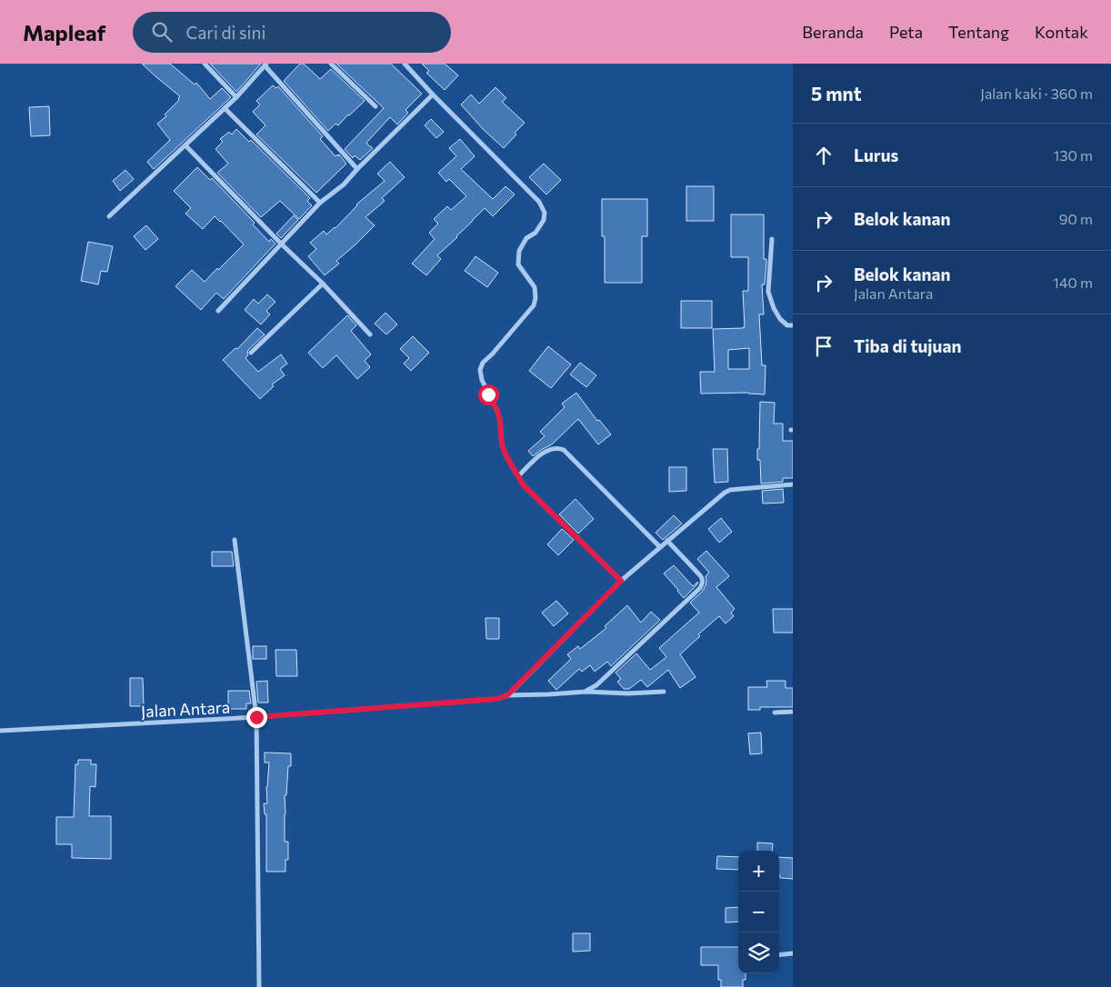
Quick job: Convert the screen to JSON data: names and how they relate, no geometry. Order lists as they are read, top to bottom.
{
  "streets": {
    "street": ["Jalan Antara"]
  },
  "page": {
    "header": "Mapleaf",
    "search": "Cari di sini",
    "nav": [
      "Beranda",
      "Peta",
      "Tentang",
      "Kontak"
    ],
    "heading": ["5 mnt", "Jalan kaki · 360 m"],
    "list": [
      ["Lurus", "130 m"],
      ["Belok kanan", "90 m"],
      ["Belok kanan", "Jalan Antara", "140 m"],
      "Tiba di tujuan"
    ],
    "map_buttons": ["+", "−"]
  }
}
